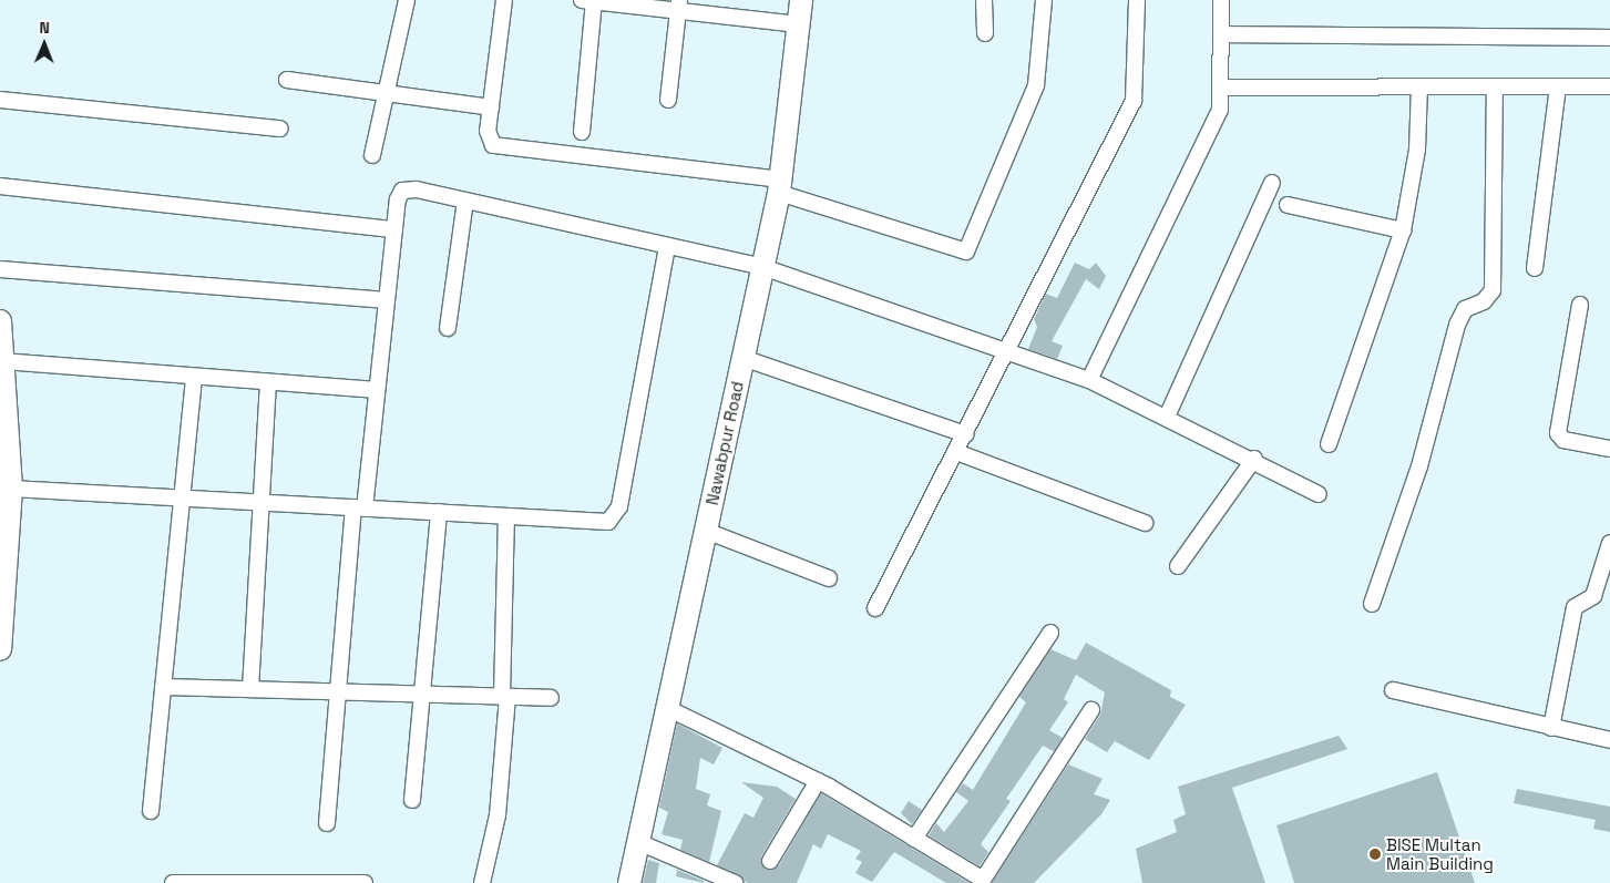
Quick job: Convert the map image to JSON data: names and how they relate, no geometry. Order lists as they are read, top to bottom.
{
  "streets": {
    "street": ["Nawabpur Road"]
  },
  "places": ["BISE Multan Main Building"],
  "north": "top"
}
